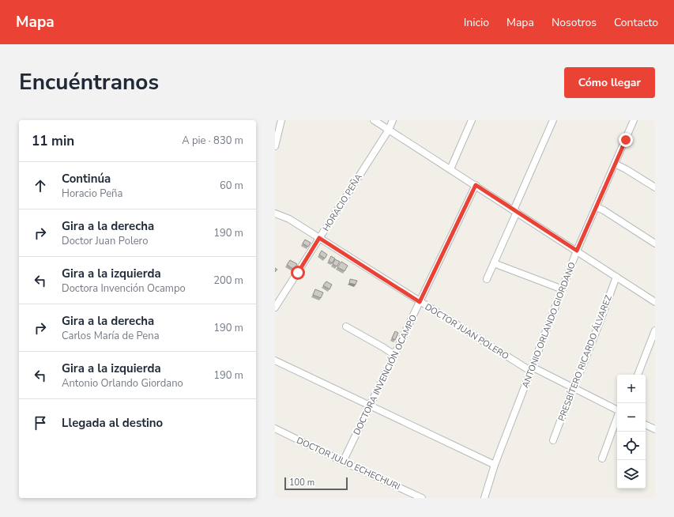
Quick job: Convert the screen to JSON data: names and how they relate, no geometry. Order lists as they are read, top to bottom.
{
  "streets": {
    "street": [
      "HORACIO PEÑA",
      "ANTONIO ORLANDO GIORDANO",
      "DOCTOR JUAN POLERO",
      "PRESBÍTERO RICARDO ÁLVAREZ",
      "DOCTORA INVENCIÓN OCAMPO",
      "DOCTOR JULIO ECHECHURI"
    ]
  },
  "crossings": [
    ["HORACIO PEÑA", "DOCTOR JUAN POLERO"],
    ["ANTONIO ORLANDO GIORDANO", "DOCTOR JUAN POLERO"],
    ["DOCTOR JUAN POLERO", "PRESBÍTERO RICARDO ÁLVAREZ"],
    ["DOCTOR JUAN POLERO", "DOCTORA INVENCIÓN OCAMPO"],
    ["DOCTORA INVENCIÓN OCAMPO", "DOCTOR JULIO ECHECHURI"]
  ],
  "scale_bar": "100 m",
  "page": {
    "header": "Mapa",
    "nav": [
      "Inicio",
      "Mapa",
      "Nosotros",
      "Contacto"
    ],
    "title": "Encuéntranos",
    "buttons": "Cómo llegar",
    "heading": ["11 min", "A pie · 830 m"],
    "list": [
      ["Continúa", "Horacio Peña", "60 m"],
      ["Gira a la derecha", "Doctor Juan Polero", "190 m"],
      ["Gira a la izquierda", "Doctora Invención Ocampo", "200 m"],
      ["Gira a la derecha", "Carlos María de Pena", "190 m"],
      ["Gira a la izquierda", "Antonio Orlando Giordano", "190 m"],
      "Llegada al destino"
    ],
    "map_buttons": ["+", "−"],
    "scale": "100 m"
  }
}
